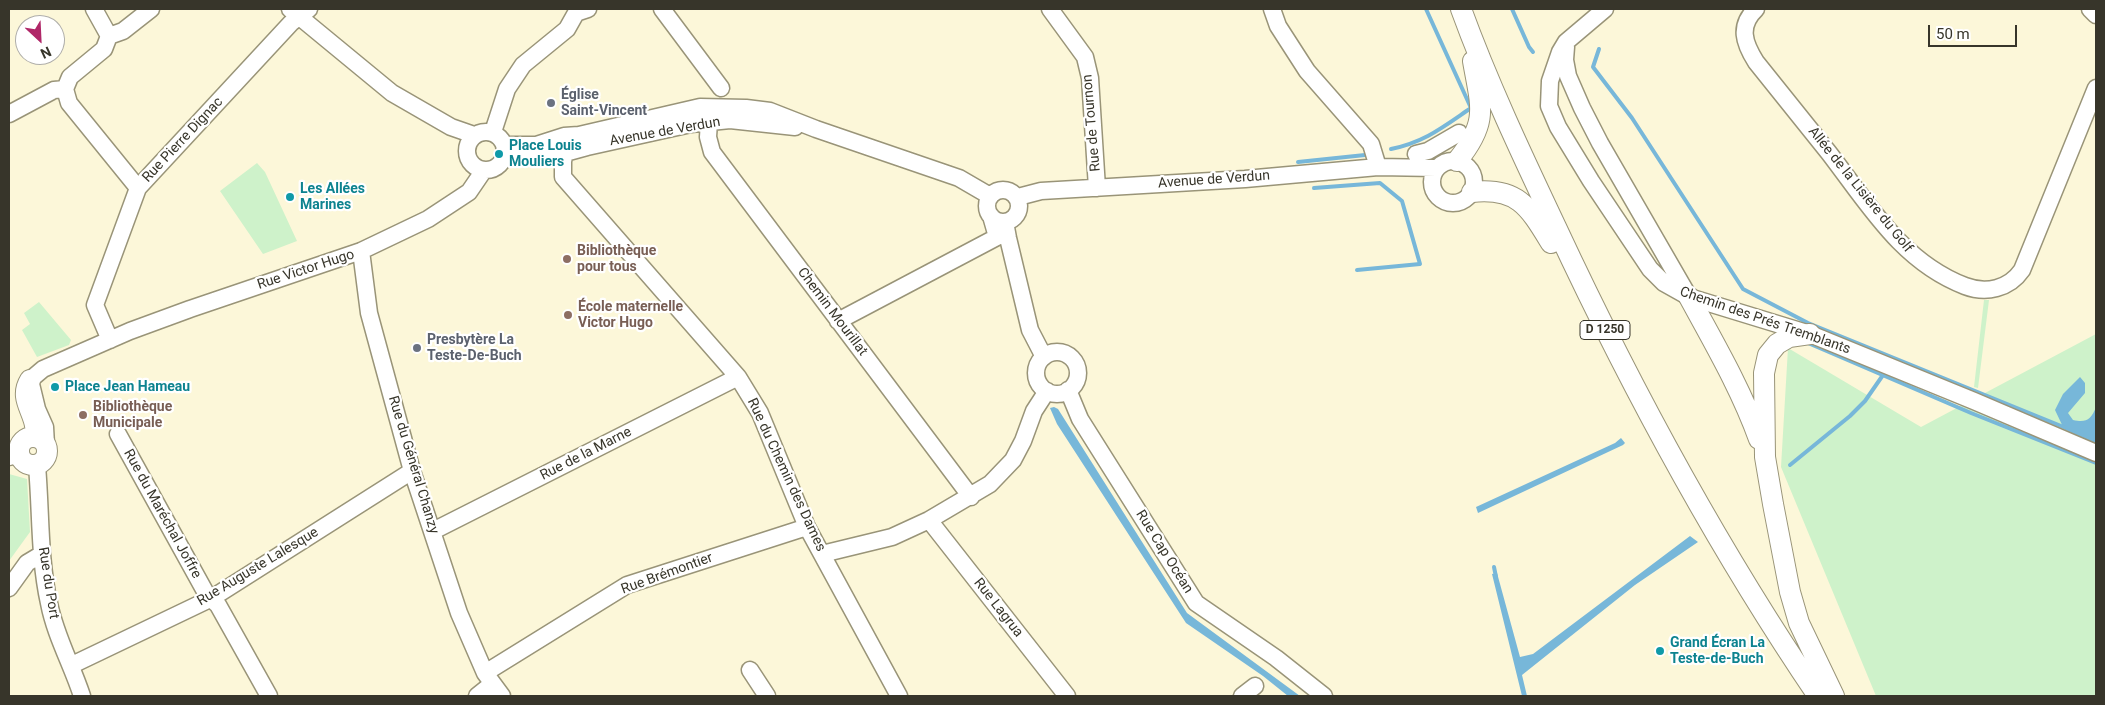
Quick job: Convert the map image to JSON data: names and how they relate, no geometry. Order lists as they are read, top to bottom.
{
  "streets": {
    "main road": ["D 1250"],
    "street": [
      "Rue de Tournon",
      "Avenue de Verdun",
      "Rue Pierre Dignac",
      "Allée de la Lisière du Golf",
      "Rue Victor Hugo",
      "Chemin Mourillat",
      "Chemin des Prés Tremblants",
      "Rue de la Marne",
      "Rue du Général Chanzy",
      "Rue du Chemin des Dames",
      "Rue du Maréchal Joffre",
      "Rue Cap Océan",
      "Rue Auguste Lalesque",
      "Rue Brémontier",
      "Rue du Port",
      "Rue Lagrua"
    ]
  },
  "crossings": [
    ["Rue de Tournon", "Avenue de Verdun"],
    ["Avenue de Verdun", "Rue Victor Hugo"],
    ["Avenue de Verdun", "Chemin Mourillat"],
    ["Avenue de Verdun", "Rue du Chemin des Dames"],
    ["Rue Pierre Dignac", "Rue Victor Hugo"],
    ["Rue Victor Hugo", "Rue du Général Chanzy"],
    ["Rue de la Marne", "Rue du Général Chanzy"],
    ["Rue de la Marne", "Rue du Chemin des Dames"],
    ["Rue du Général Chanzy", "Rue Auguste Lalesque"],
    ["Rue du Général Chanzy", "Rue Brémontier"],
    ["Rue du Chemin des Dames", "Rue Brémontier"],
    ["Rue du Maréchal Joffre", "Rue Auguste Lalesque"],
    ["Rue Auguste Lalesque", "Rue du Port"]
  ],
  "places": [
    "Église Saint-Vincent",
    "Place Louis Mouliers",
    "Les Allées Marines",
    "Bibliothèque pour tous",
    "École maternelle Victor Hugo",
    "Presbytère La Teste-De-Buch",
    "Place Jean Hameau",
    "Bibliothèque Municipale",
    "Grand Écran La Teste-de-Buch"
  ],
  "scale_bar": "50 m",
  "north": "bottom right"
}
